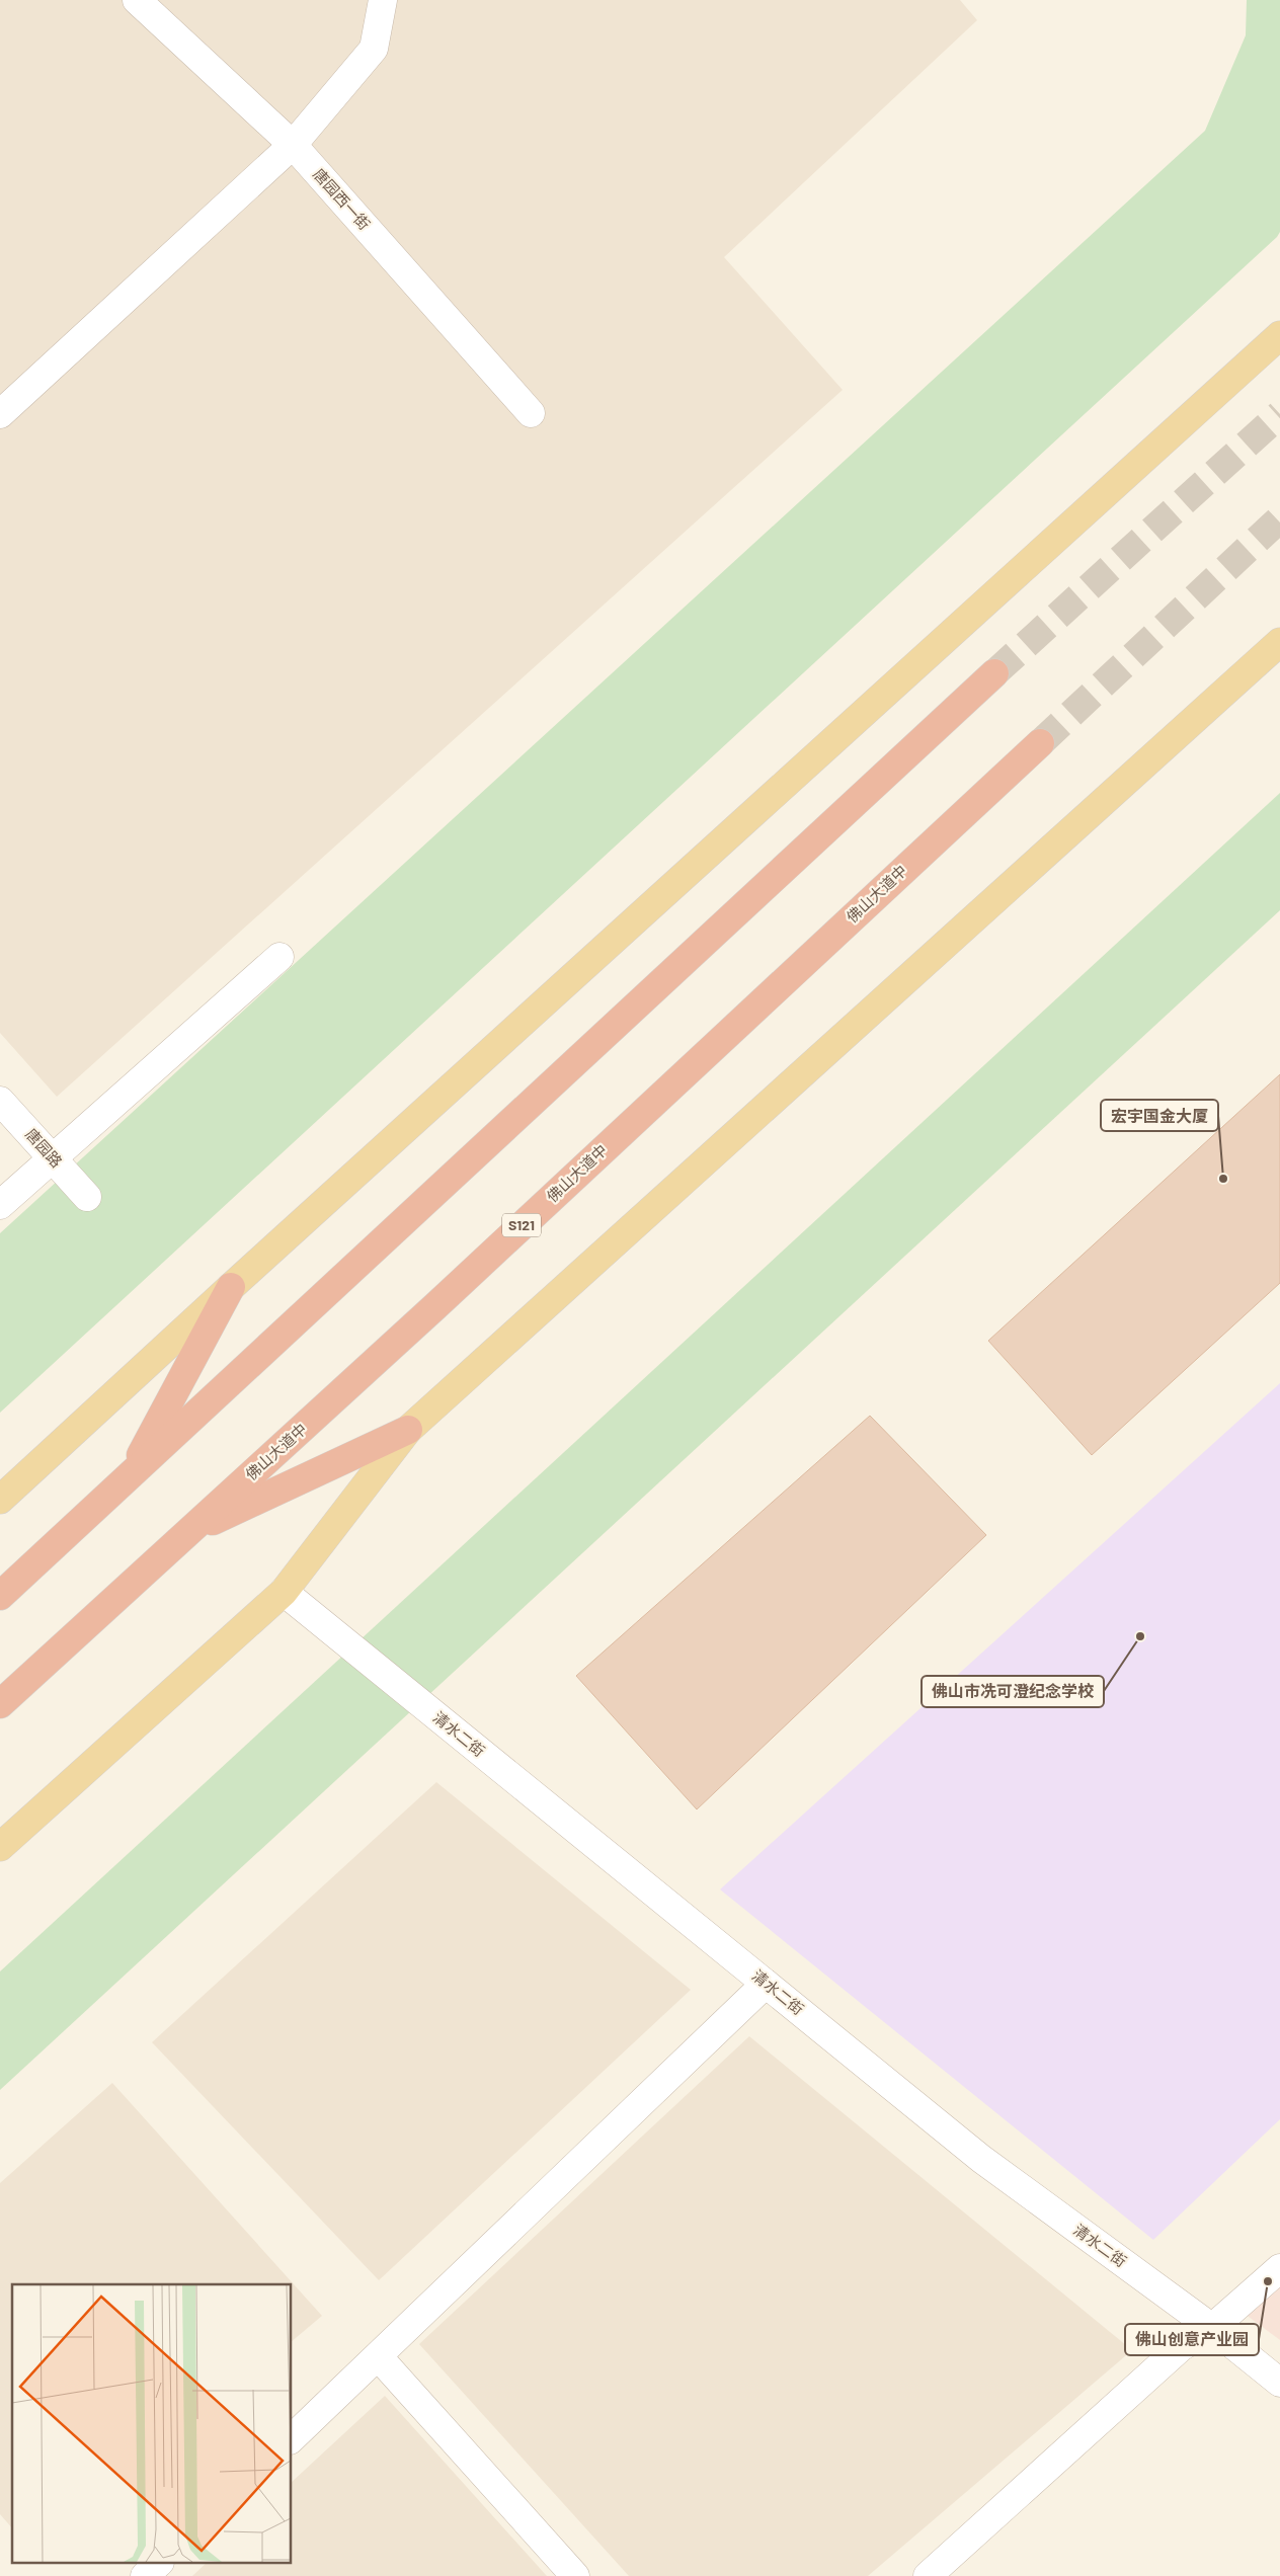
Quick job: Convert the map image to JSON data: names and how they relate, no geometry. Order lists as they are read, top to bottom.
{
  "streets": {
    "highway": ["佛山大道中", "S121"],
    "street": ["唐园西一街", "唐园路", "清水二街"]
  },
  "places": ["宏宇国金大厦", "佛山市冼可澄纪念学校", "佛山创意产业园"]
}
